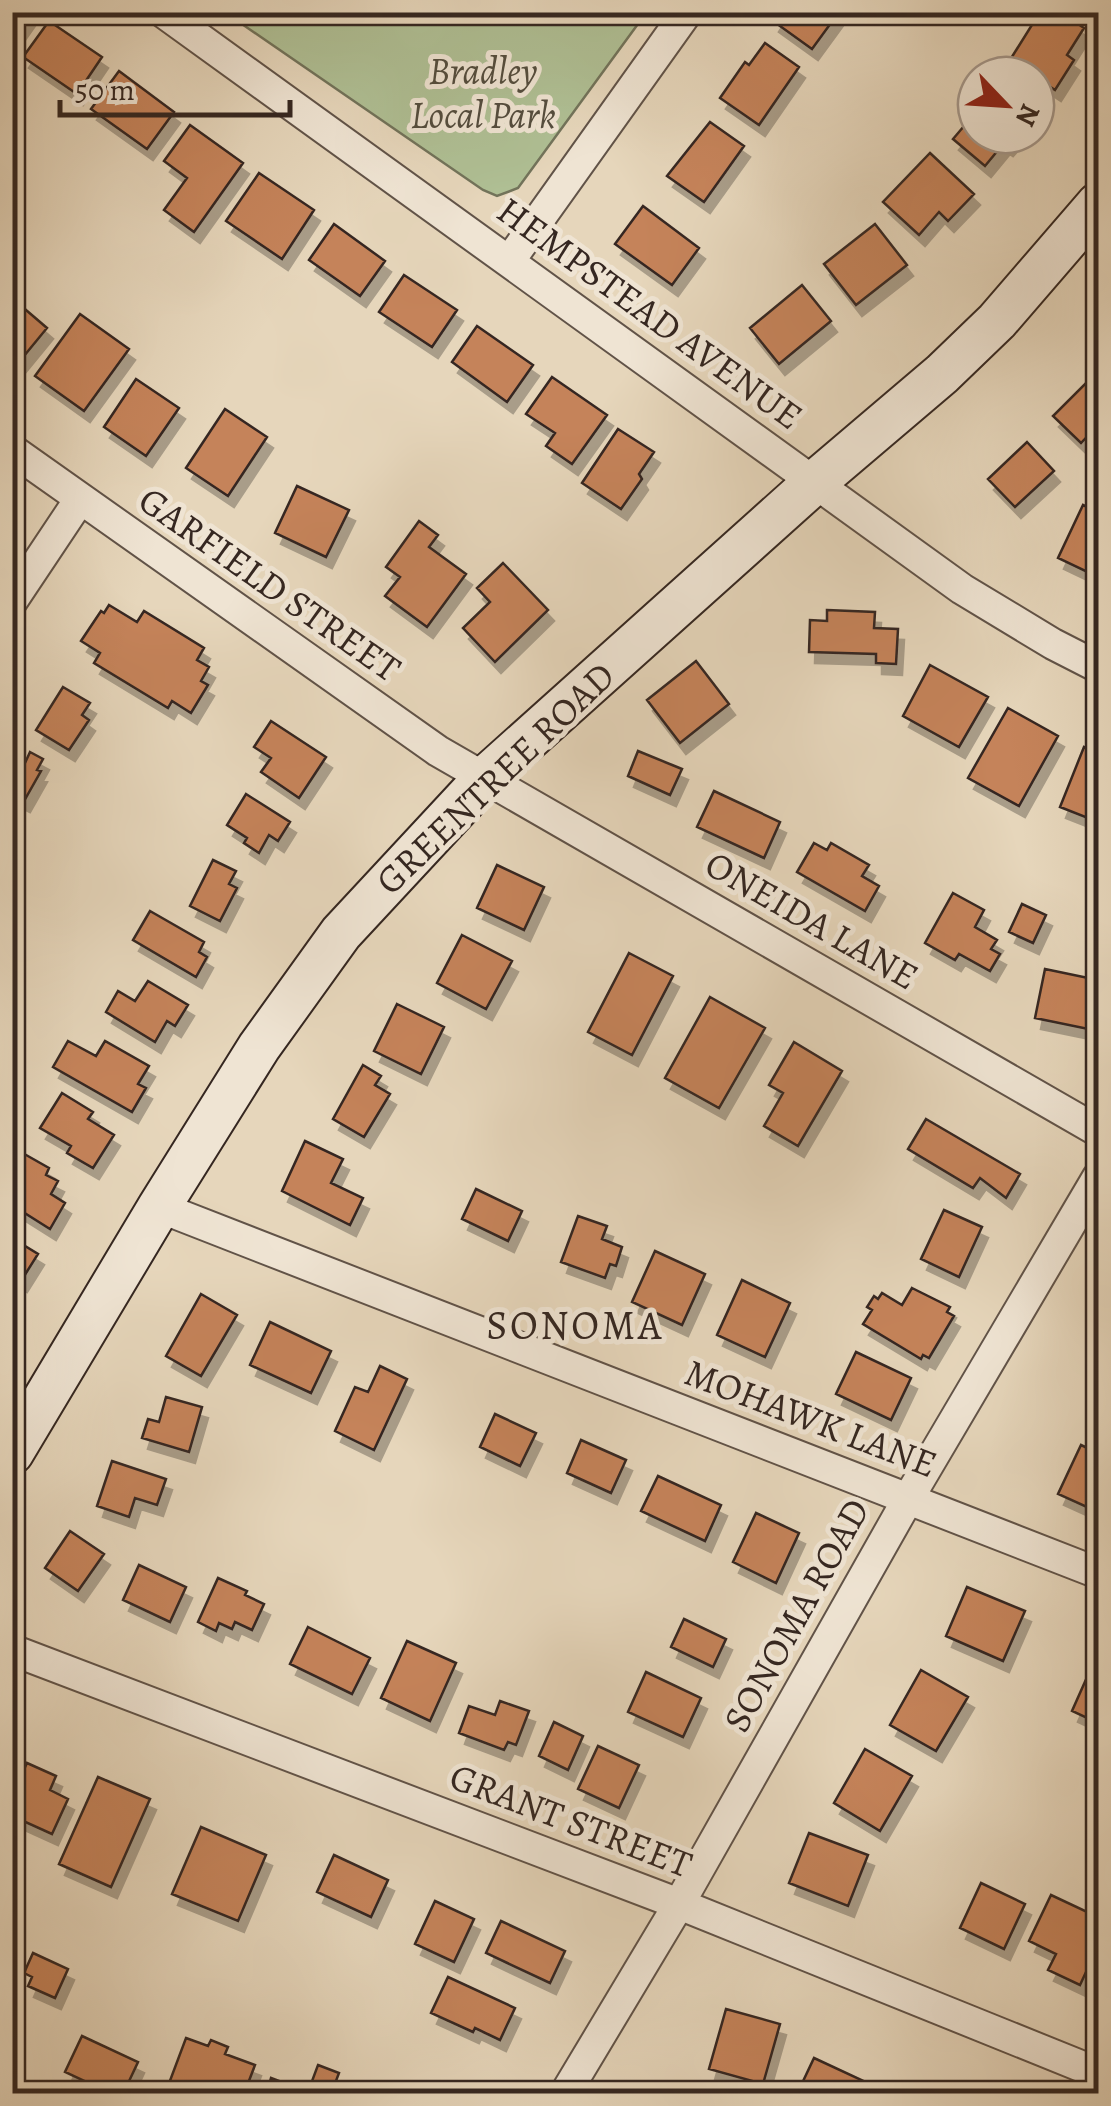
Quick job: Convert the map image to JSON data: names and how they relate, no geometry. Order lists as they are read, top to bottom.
{
  "streets": {
    "street": [
      "HEMPSTEAD AVENUE",
      "GARFIELD STREET",
      "GREENTREE ROAD",
      "ONEIDA LANE",
      "MOHAWK LANE",
      "SONOMA ROAD",
      "GRANT STREET"
    ]
  },
  "crossings": [
    ["HEMPSTEAD AVENUE", "GREENTREE ROAD"],
    ["GARFIELD STREET", "GREENTREE ROAD"],
    ["GARFIELD STREET", "ONEIDA LANE"],
    ["GREENTREE ROAD", "ONEIDA LANE"],
    ["GREENTREE ROAD", "MOHAWK LANE"],
    ["MOHAWK LANE", "SONOMA ROAD"],
    ["SONOMA ROAD", "GRANT STREET"]
  ],
  "districts": ["SONOMA"],
  "parks": ["Bradley Local Park"],
  "scale_bar": "50 m",
  "north": "bottom right"
}
